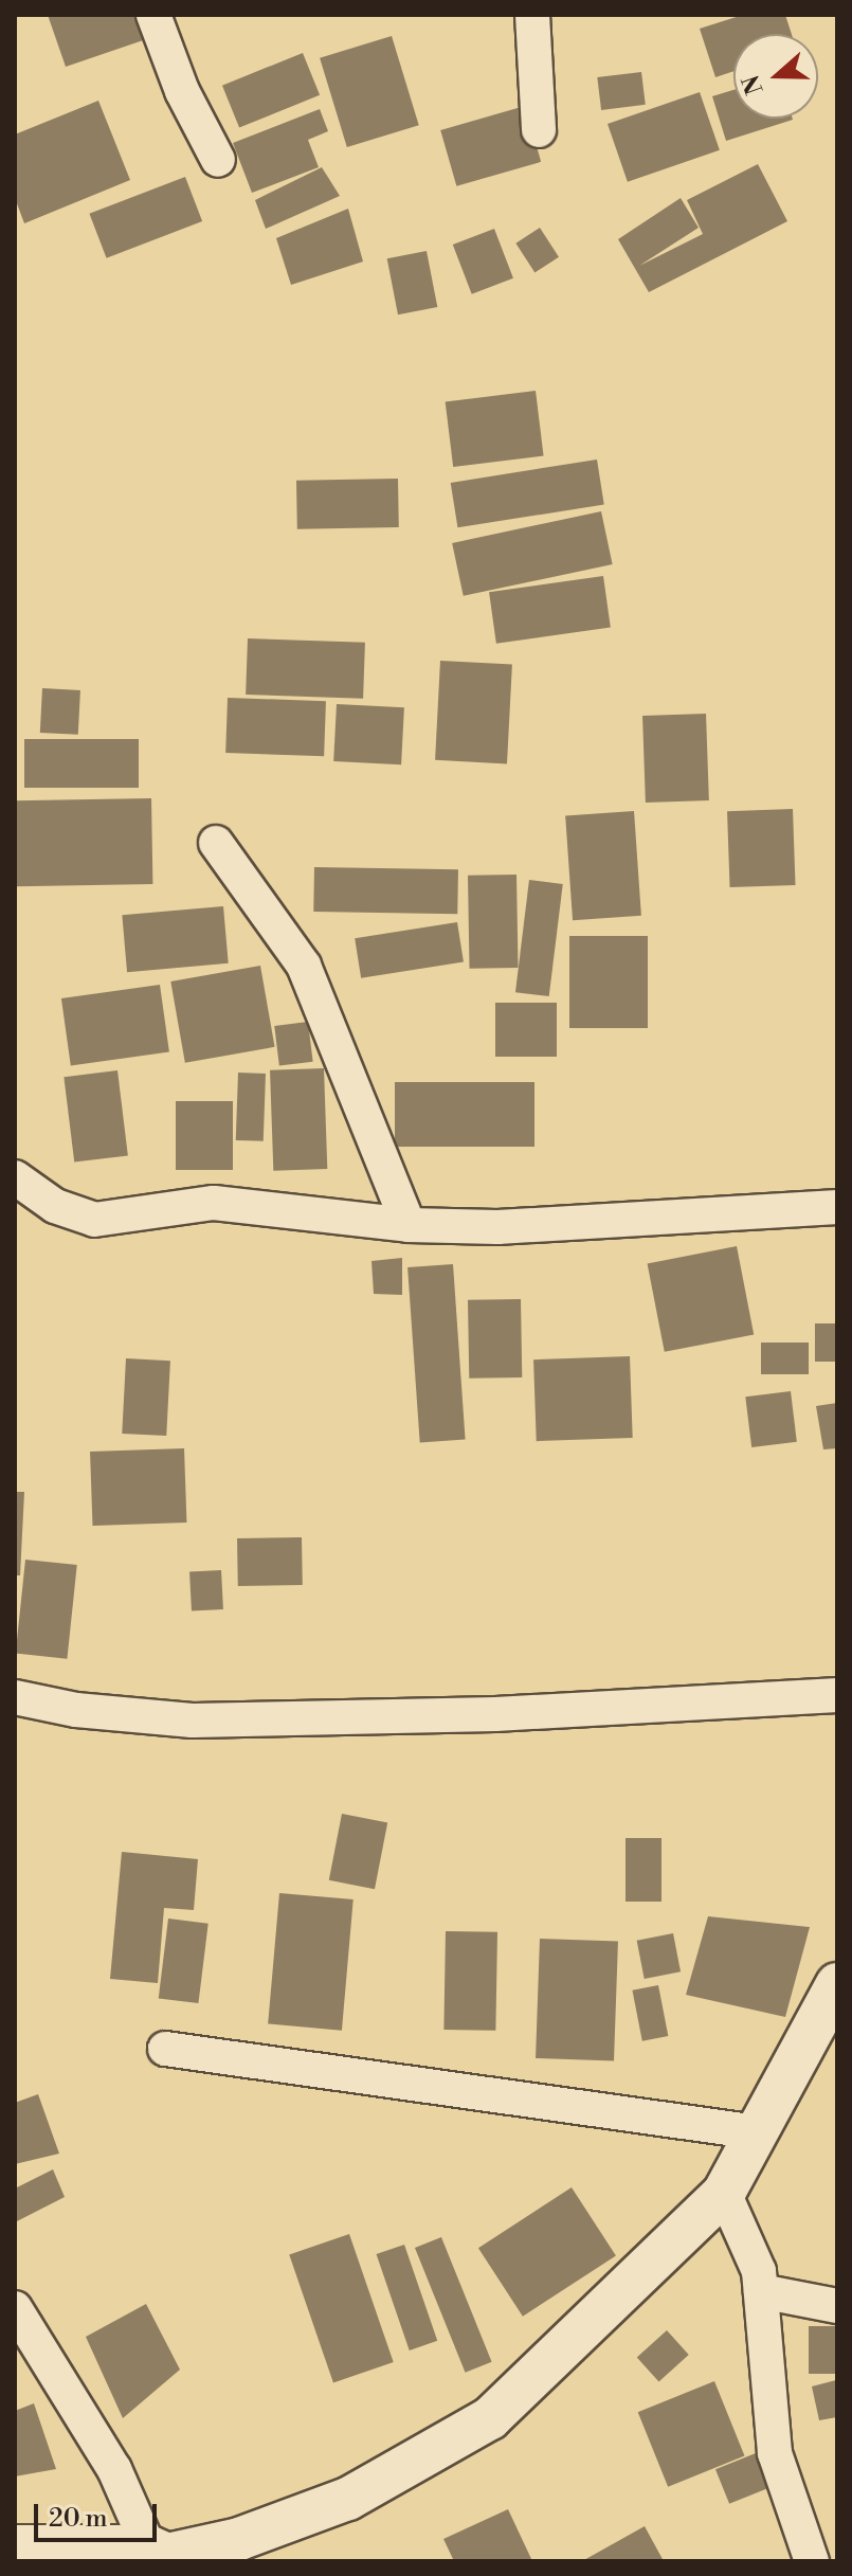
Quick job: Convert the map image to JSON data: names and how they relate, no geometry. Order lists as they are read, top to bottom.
{
  "scale_bar": "20 m",
  "north": "left"
}
